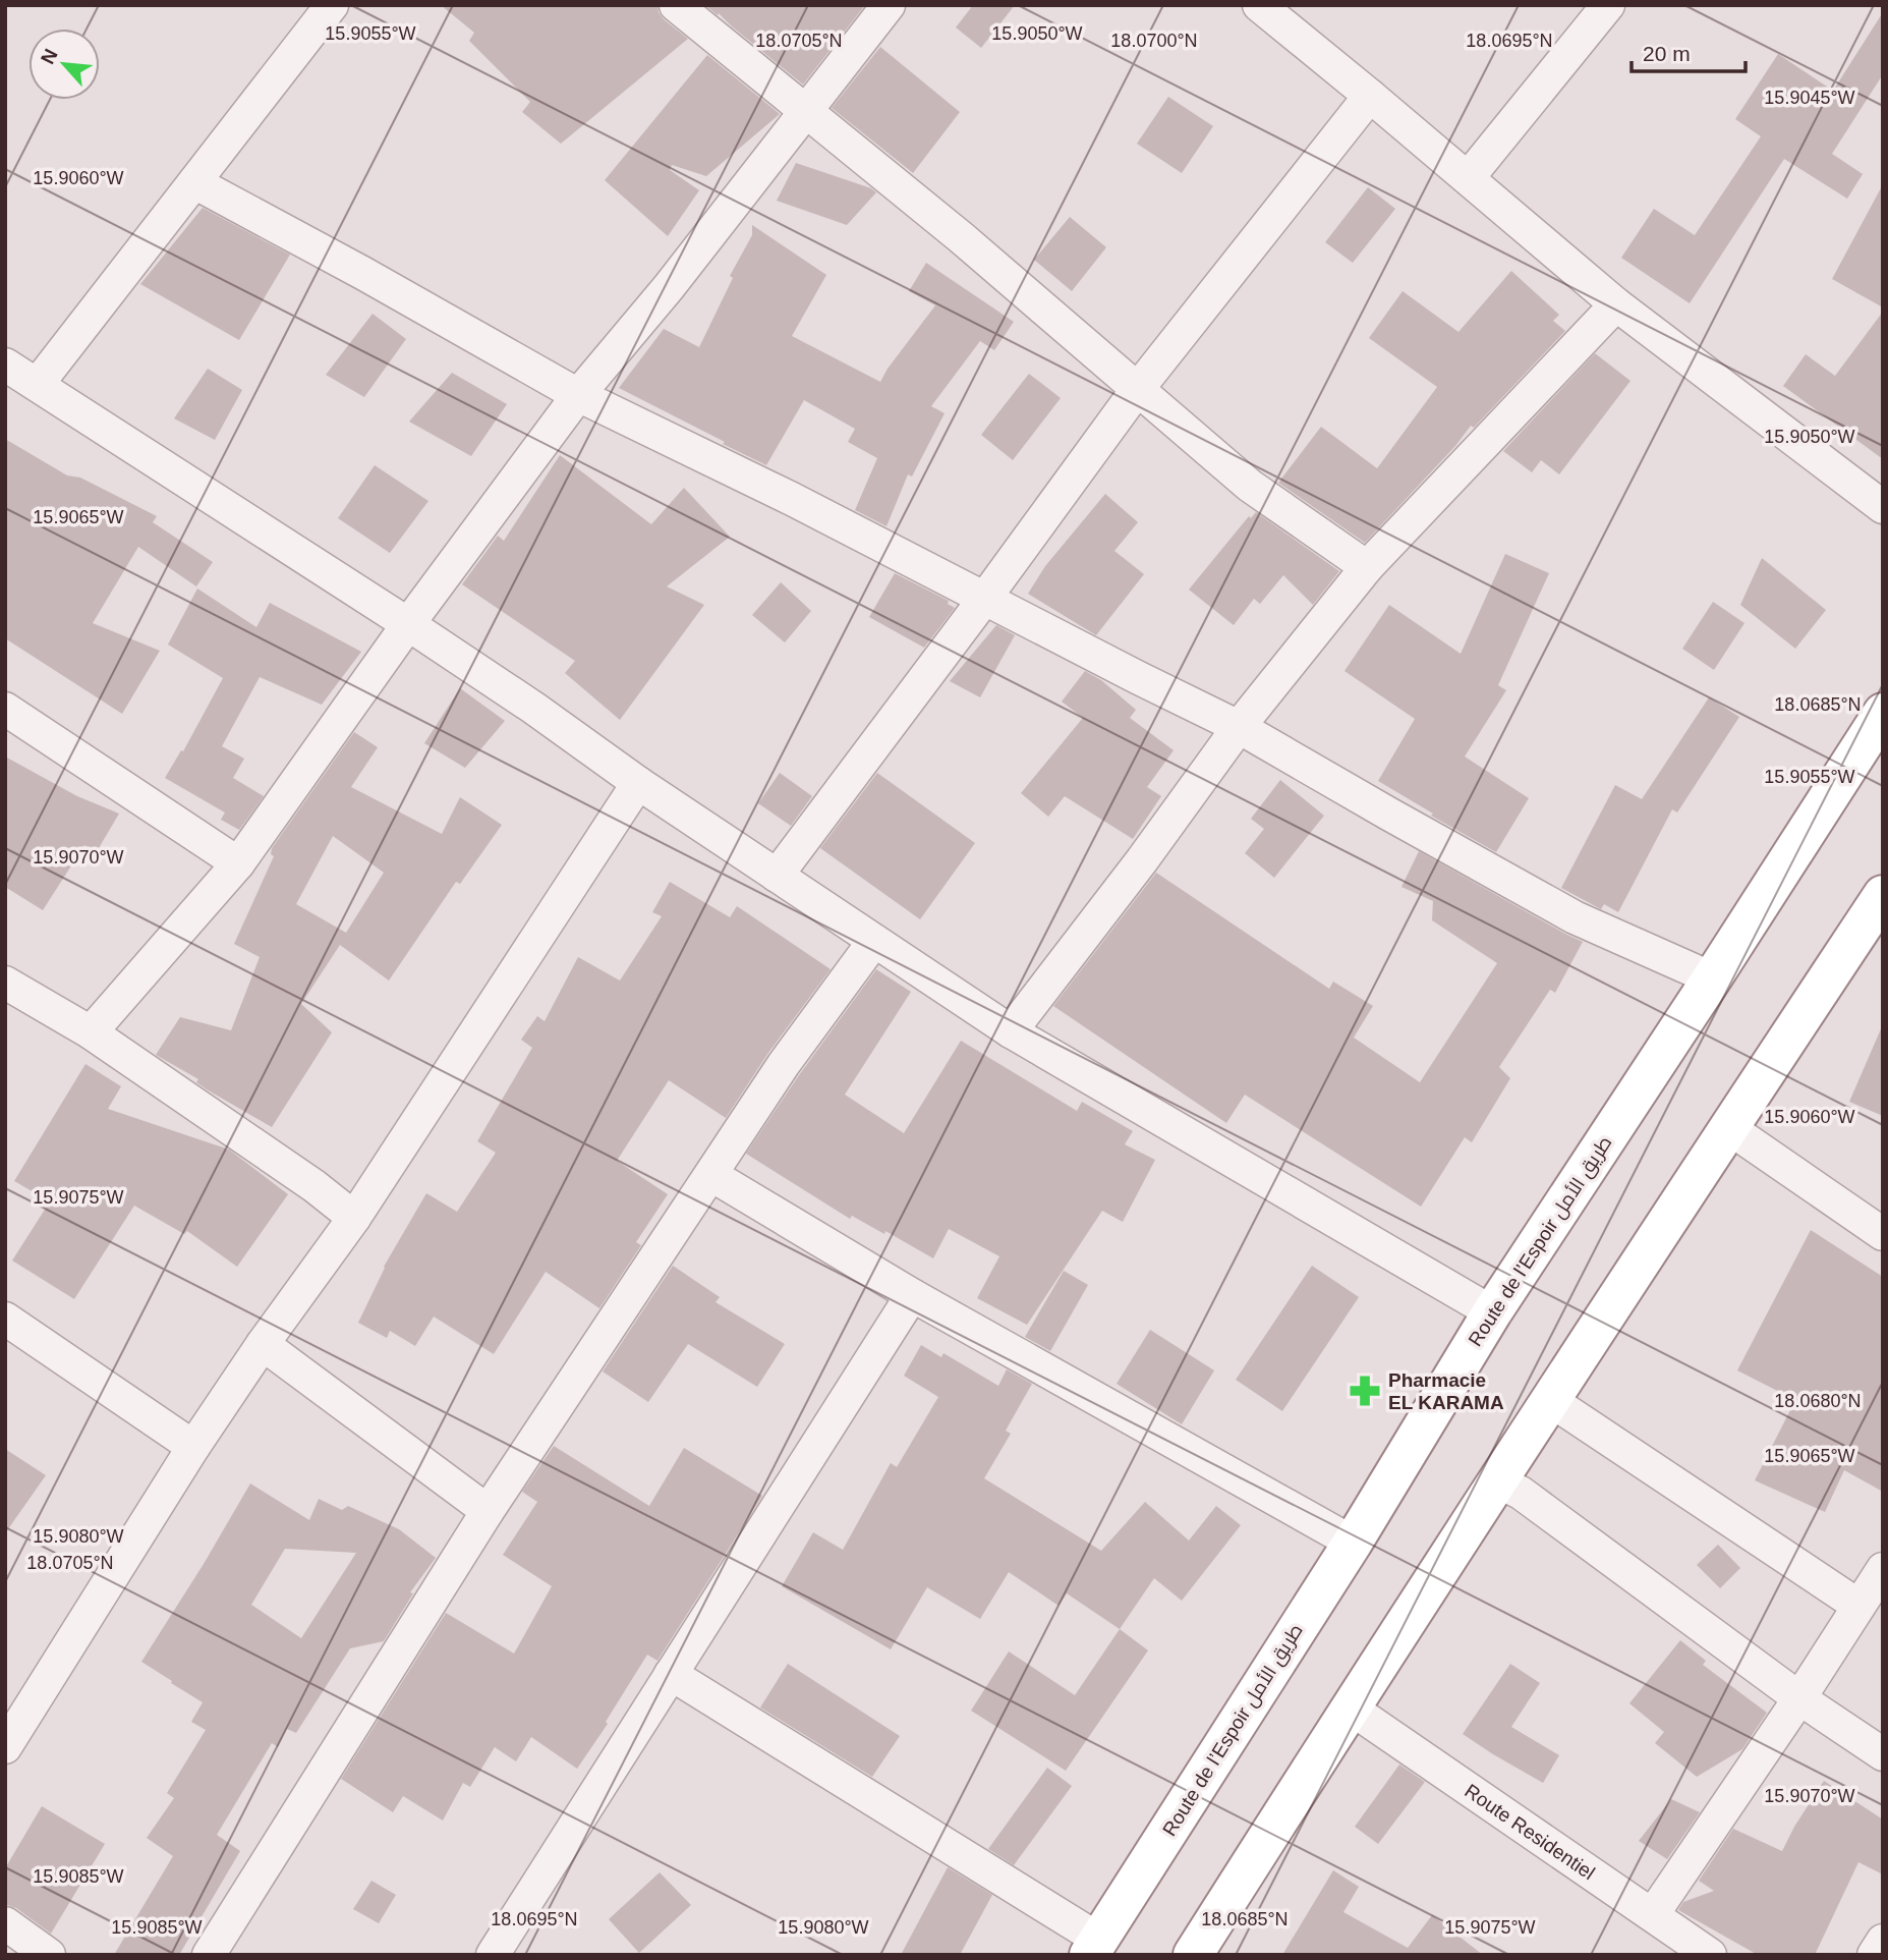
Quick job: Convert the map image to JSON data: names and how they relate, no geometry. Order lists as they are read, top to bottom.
{
  "streets": {
    "highway": ["Route de l’Espoir طريق الأمل"],
    "street": ["Route Residentiel"]
  },
  "places": {
    "pharmacy": ["Pharmacie EL KARAMA"]
  },
  "scale_bar": "20 m",
  "north": "top left",
  "coordinates": [
    "15.9055°W",
    "15.9050°W",
    "18.0705°N",
    "18.0700°N",
    "18.0695°N",
    "15.9045°W",
    "15.9060°W",
    "15.9065°W",
    "18.0685°N",
    "15.9070°W",
    "15.9075°W",
    "18.0680°N",
    "15.9080°W",
    "15.9085°W"
  ]
}
